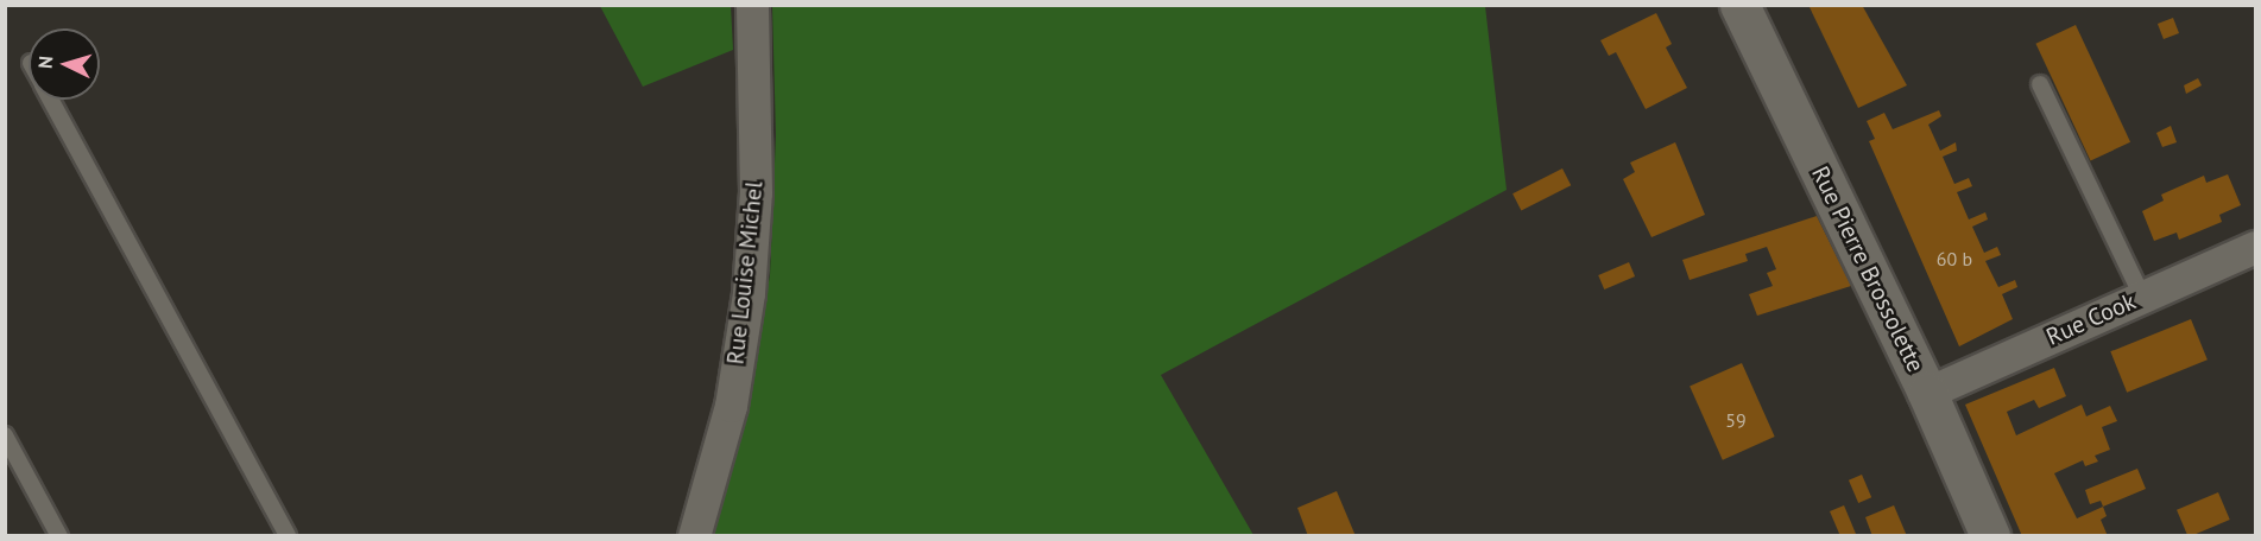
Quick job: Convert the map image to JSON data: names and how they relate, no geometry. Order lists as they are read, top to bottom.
{
  "streets": {
    "street": ["Rue Pierre Brossolette", "Rue Louise Michel", "Rue Cook"]
  },
  "crossings": [
    ["Rue Pierre Brossolette", "Rue Cook"]
  ],
  "house_numbers": ["60 b", "59"],
  "north": "left"
}
